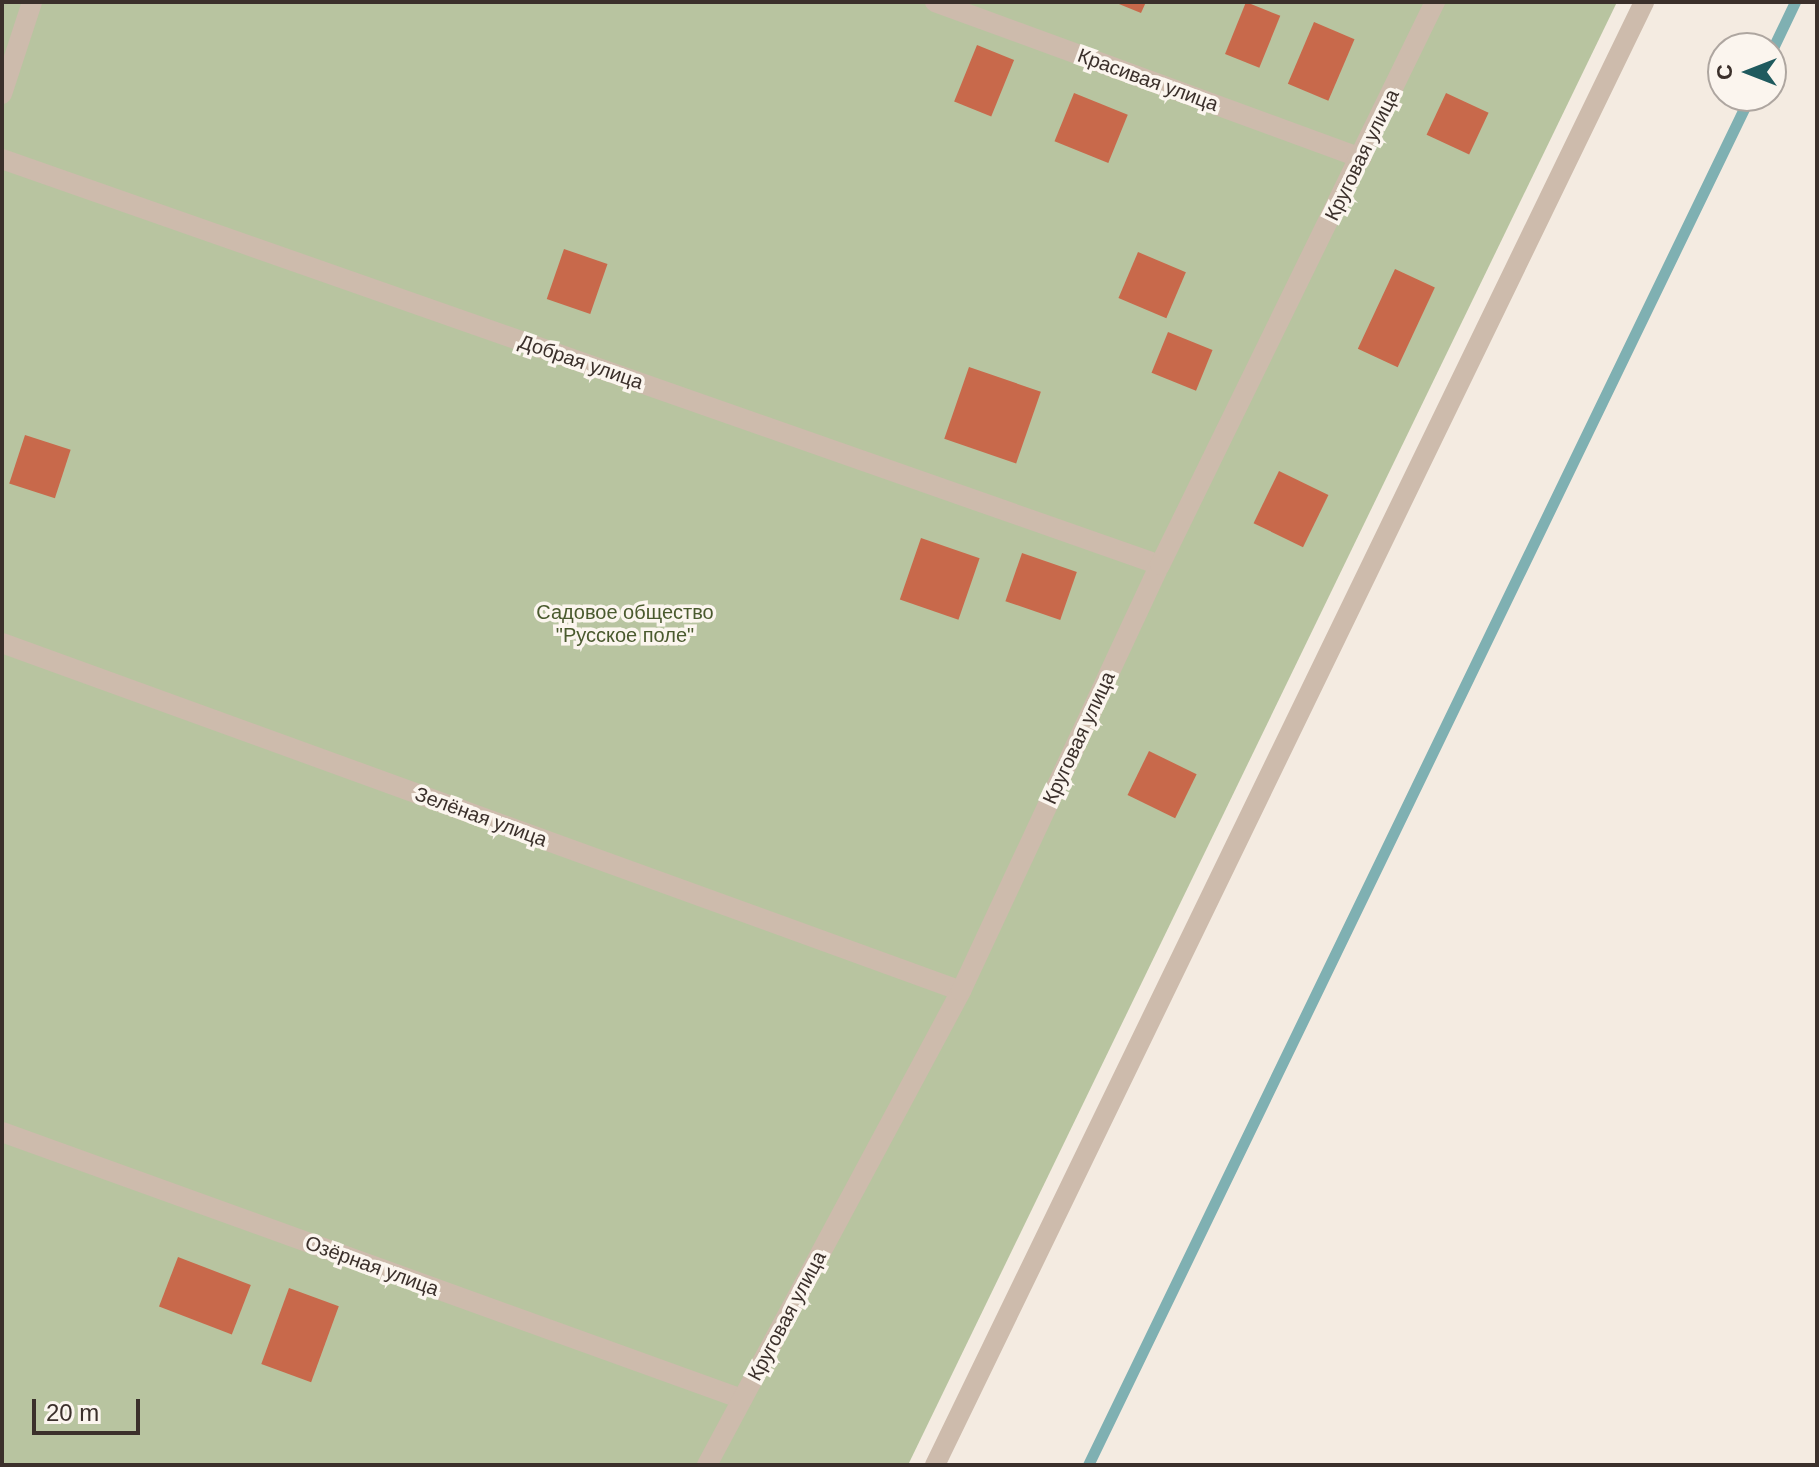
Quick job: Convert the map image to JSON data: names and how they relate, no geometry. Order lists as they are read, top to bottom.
{
  "streets": {
    "street": [
      "Красивая улица",
      "Круговая улица",
      "Добрая улица",
      "Зелёная улица",
      "Озёрная улица"
    ]
  },
  "crossings": [
    ["Красивая улица", "Круговая улица"],
    ["Круговая улица", "Добрая улица"],
    ["Круговая улица", "Зелёная улица"],
    ["Круговая улица", "Озёрная улица"]
  ],
  "parks": ["Садовое общество \"Русское поле\""],
  "scale_bar": "20 m",
  "north": "left"
}
